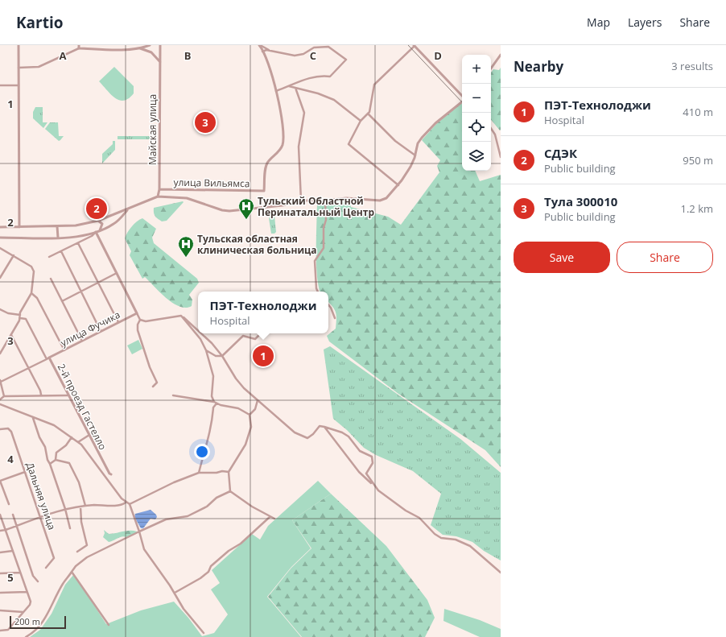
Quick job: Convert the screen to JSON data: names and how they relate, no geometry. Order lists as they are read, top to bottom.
{
  "streets": {
    "street": [
      "Майская улица",
      "улица Вильямса",
      "улица Фучика",
      "2-й проезд Гастелло",
      "Дальняя улица"
    ]
  },
  "crossings": [
    ["Майская улица", "улица Вильямса"],
    ["улица Фучика", "2-й проезд Гастелло"]
  ],
  "places": {
    "hospital": ["Тульский Областной Перинатальный Центр", "Тульская областная клиническая больница"]
  },
  "scale_bar": "200 m",
  "page": {
    "header": "Kartio",
    "nav": ["Map", "Layers", "Share"],
    "heading": ["Nearby", "3 results"],
    "map_buttons": ["+", "−"],
    "list": [
      {
        "mark": "1",
        "name": "ПЭТ-Технолоджи",
        "note": "Hospital",
        "value": "410 m"
      },
      {
        "mark": "2",
        "name": "СДЭК",
        "note": "Public building",
        "value": "950 m"
      },
      {
        "mark": "3",
        "name": "Тула 300010",
        "note": "Public building",
        "value": "1.2 km"
      }
    ],
    "pins": ["3", "2", "1"],
    "buttons": ["Save", "Share"],
    "popup": ["ПЭТ-Технолоджи", "Hospital"],
    "scale": "200 m"
  },
  "grid": {
    "columns": [
      "A",
      "B",
      "C",
      "D"
    ],
    "rows": [
      "1",
      "2",
      "3",
      "4",
      "5"
    ]
  }
}
